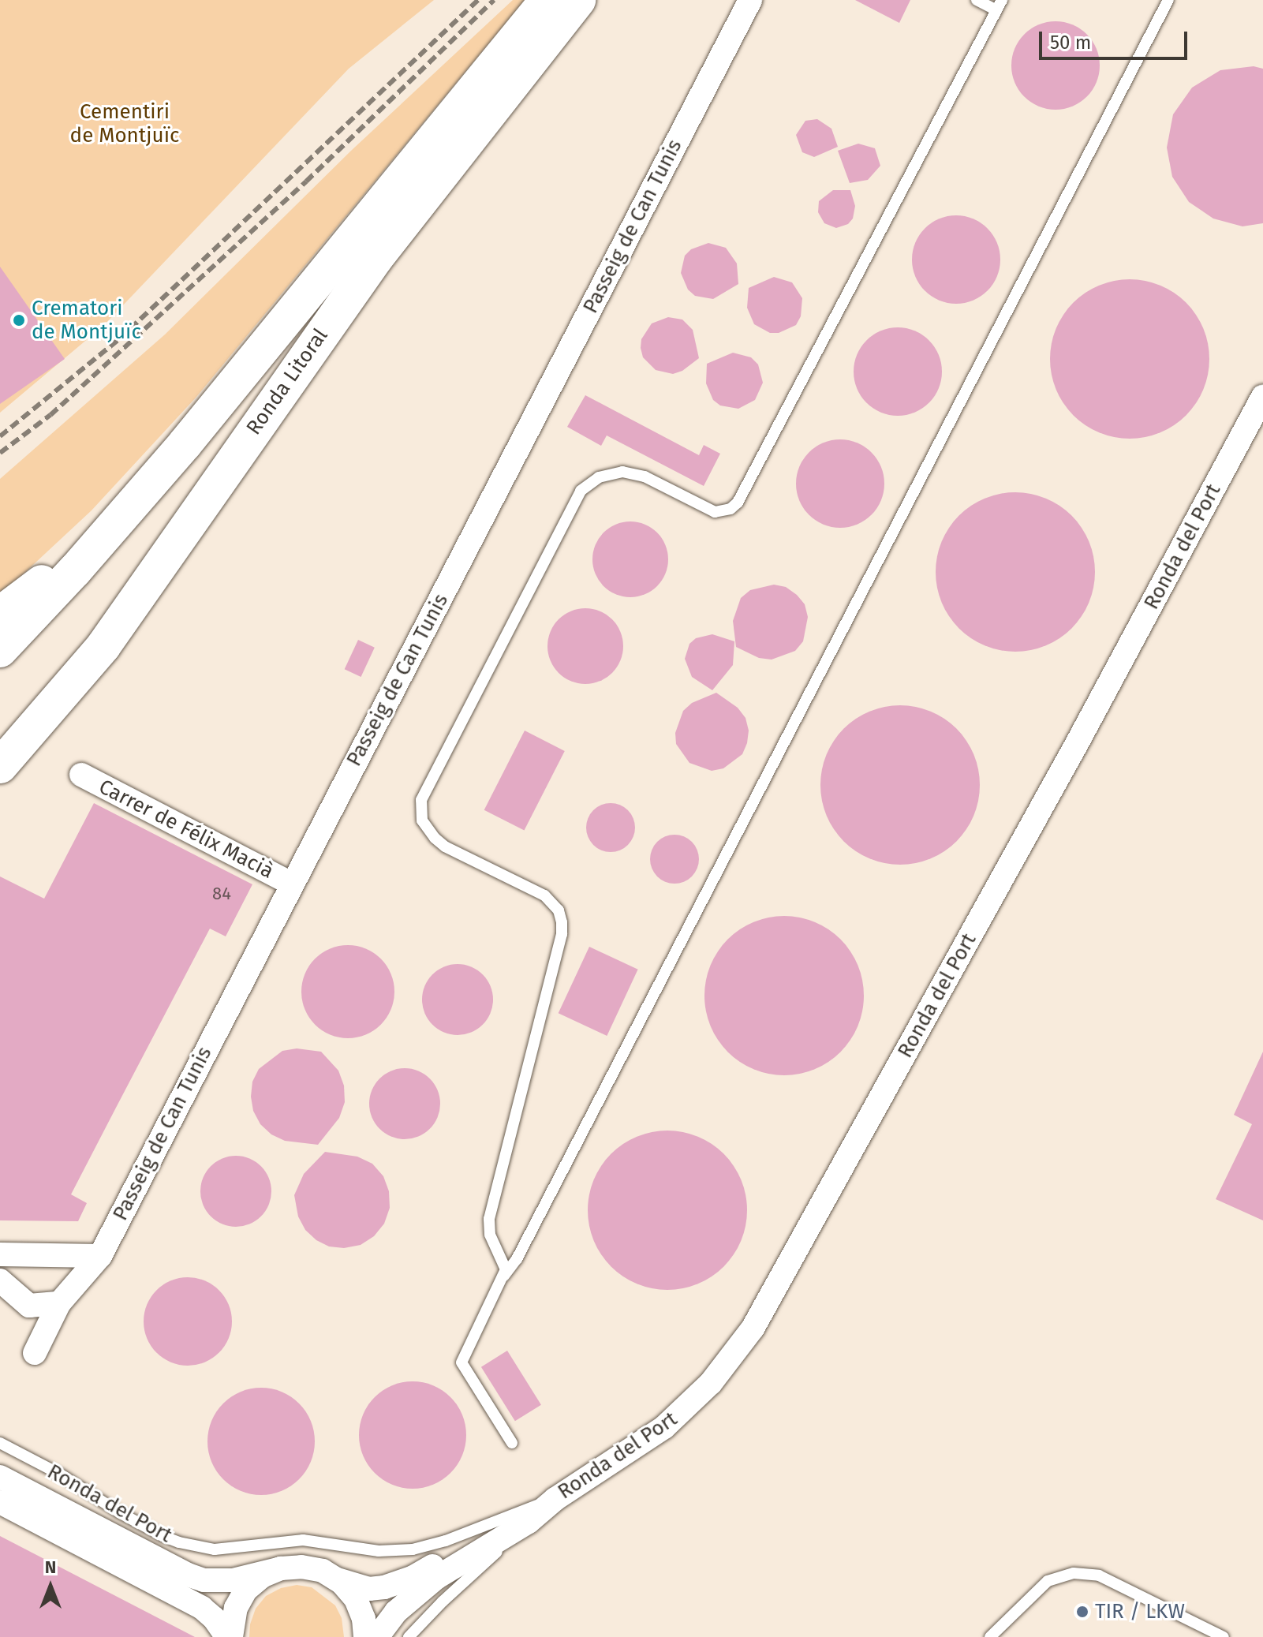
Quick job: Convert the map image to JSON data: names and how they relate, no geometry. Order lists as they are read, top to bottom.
{
  "streets": {
    "highway": ["Ronda Litoral"],
    "street": ["Passeig de Can Tunis", "Ronda del Port", "Carrer de Félix Macià"]
  },
  "crossings": [
    ["Passeig de Can Tunis", "Carrer de Félix Macià"]
  ],
  "parks": ["Cementiri de Montjuïc"],
  "places": ["Crematori de Montjuïc", "TIR / LKW"],
  "house_numbers": ["84"],
  "scale_bar": "50 m",
  "north": "top"
}
